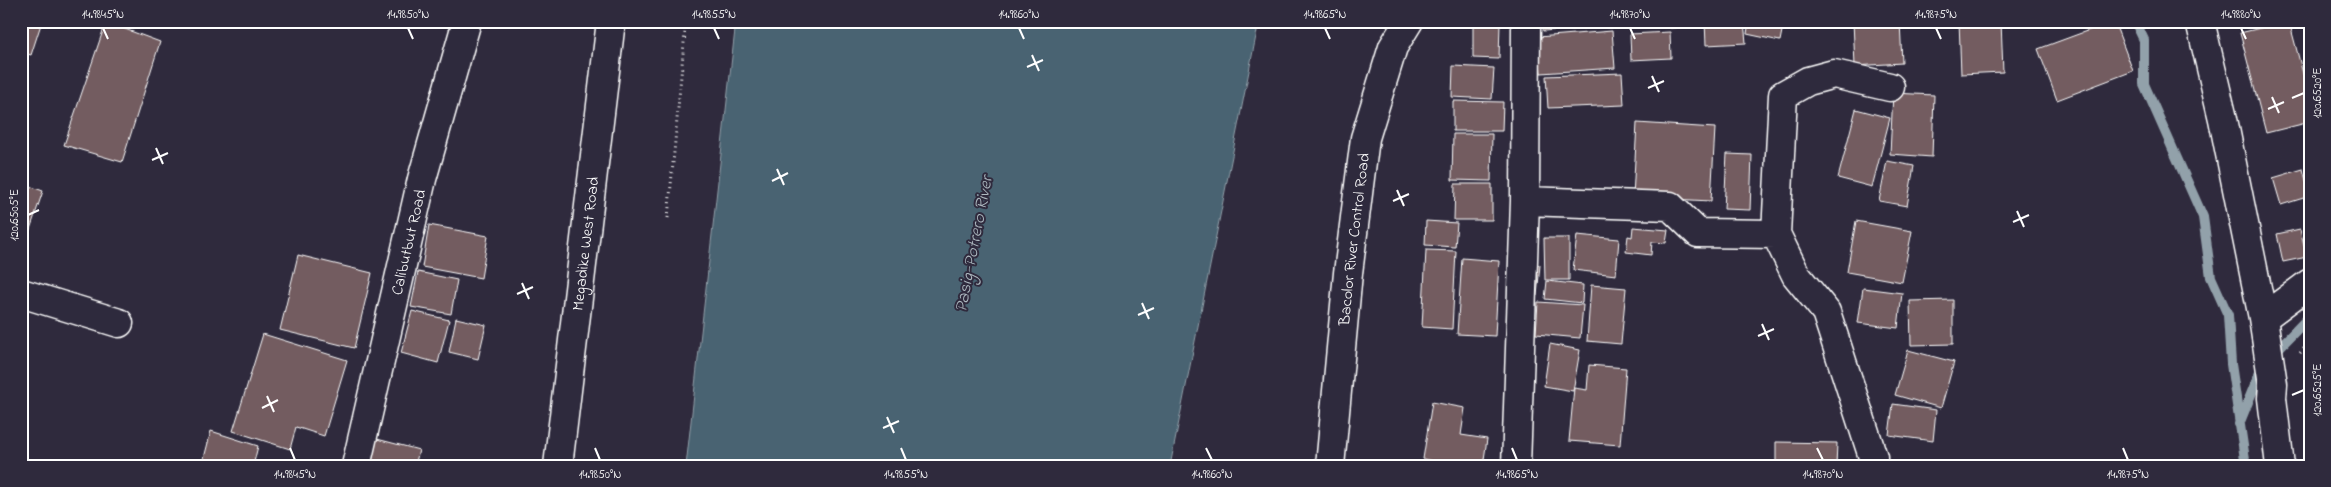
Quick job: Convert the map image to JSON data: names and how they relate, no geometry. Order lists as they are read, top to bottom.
{
  "streets": {
    "street": ["Bacolor River Control Road", "Calibutbut Road", "Megadike West Road"]
  },
  "water": ["Pasig-Potrero River"],
  "coordinates": [
    "14.9845°N",
    "14.9850°N",
    "14.9855°N",
    "14.9860°N",
    "14.9865°N",
    "14.9870°N",
    "14.9875°N",
    "14.9880°N",
    "120.6520°E",
    "120.6505°E",
    "120.6525°E"
  ]
}
